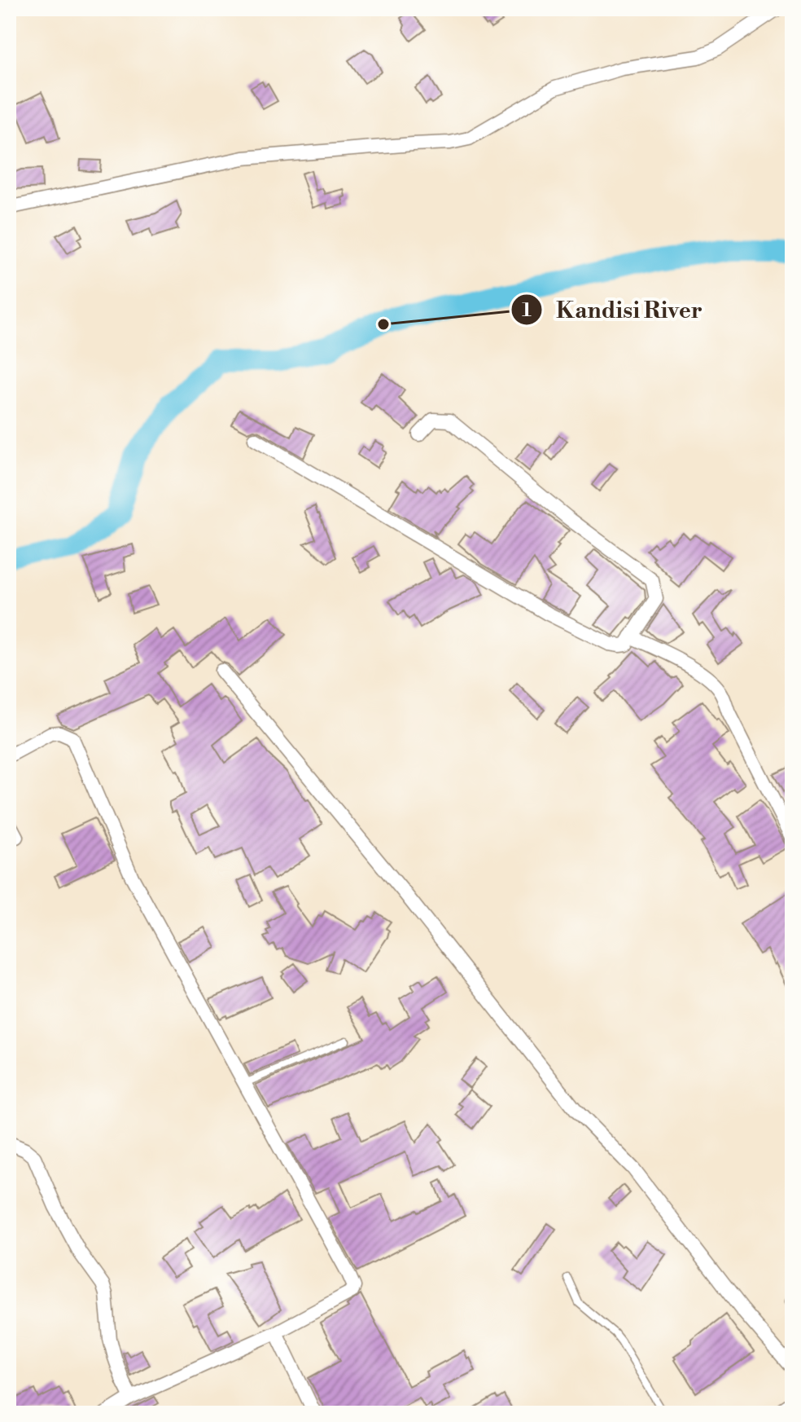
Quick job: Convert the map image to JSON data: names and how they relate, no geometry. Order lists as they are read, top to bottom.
{
  "places": ["Kandisi River"]
}
